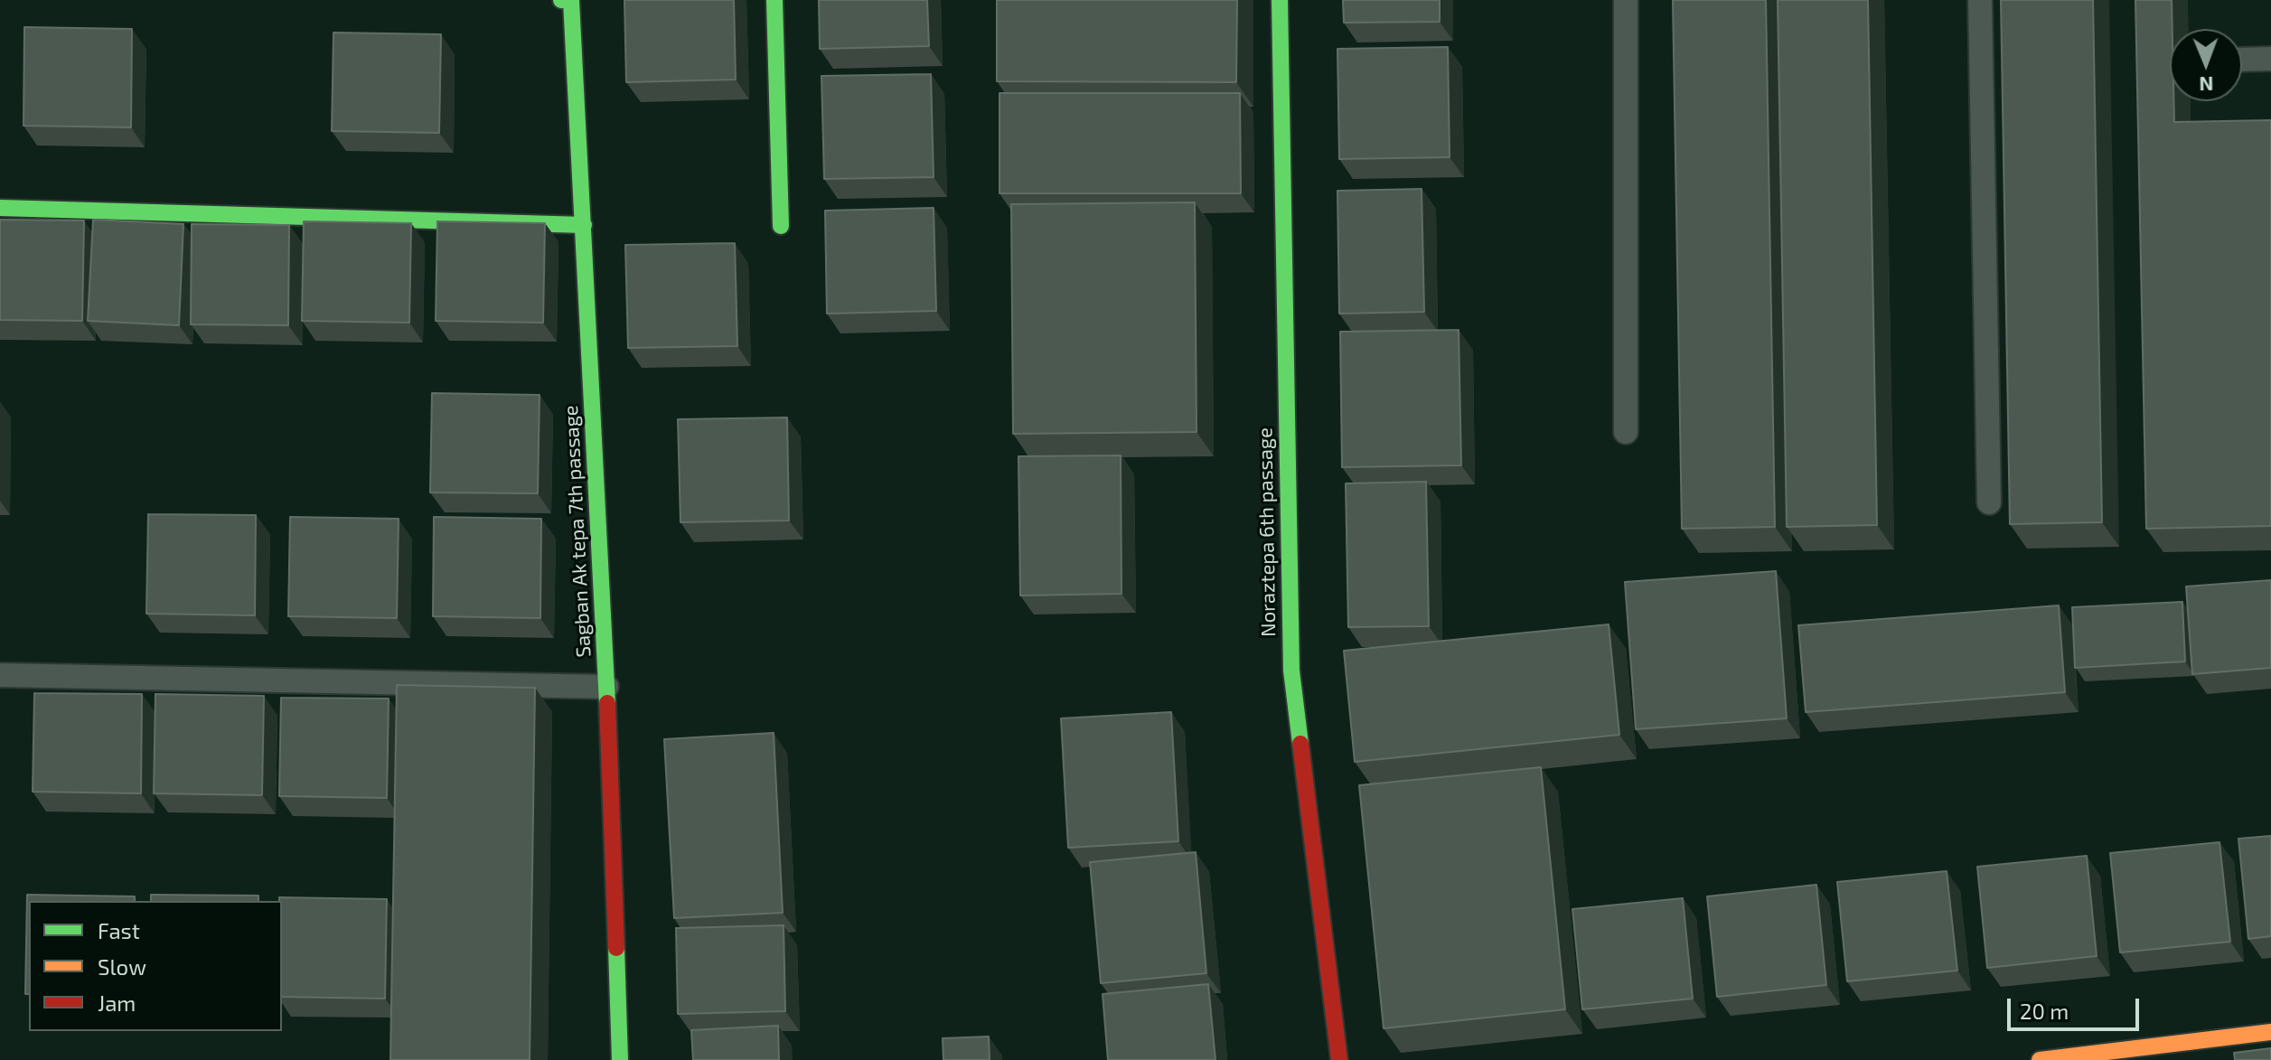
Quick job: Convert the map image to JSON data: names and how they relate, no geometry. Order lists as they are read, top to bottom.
{
  "streets": {
    "street": ["Sagban Ak tepa 7th passage", "Noraztepa 6th passage"]
  },
  "legend": ["Fast", "Slow", "Jam"],
  "scale_bar": "20 m",
  "north": "bottom"
}
